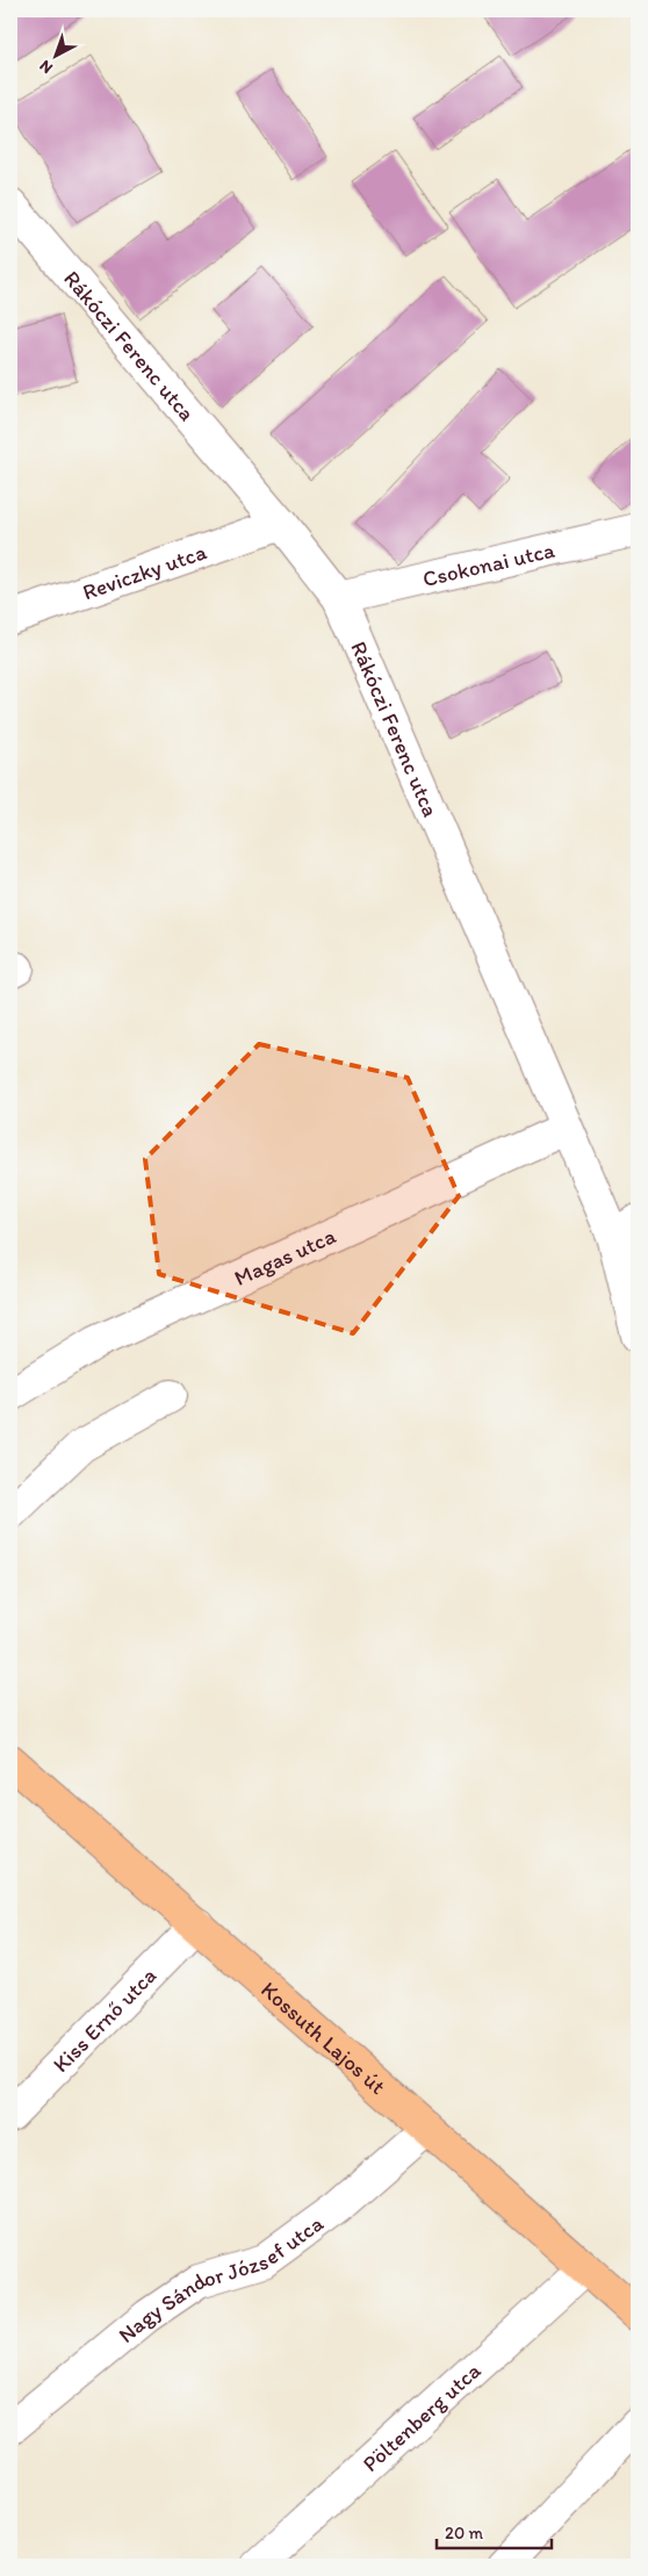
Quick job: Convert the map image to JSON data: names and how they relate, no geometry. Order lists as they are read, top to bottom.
{
  "streets": {
    "main road": ["Kossuth Lajos út"],
    "street": [
      "Rákóczi Ferenc utca",
      "Csokonai utca",
      "Reviczky utca",
      "Magas utca",
      "Kiss Ernő utca",
      "Nagy Sándor József utca",
      "Pöltenberg utca"
    ]
  },
  "crossings": [
    ["Rákóczi Ferenc utca", "Csokonai utca"],
    ["Rákóczi Ferenc utca", "Reviczky utca"],
    ["Rákóczi Ferenc utca", "Magas utca"],
    ["Kiss Ernő utca", "Kossuth Lajos út"],
    ["Kossuth Lajos út", "Nagy Sándor József utca"],
    ["Kossuth Lajos út", "Pöltenberg utca"]
  ],
  "scale_bar": "20 m",
  "north": "bottom left"
}
